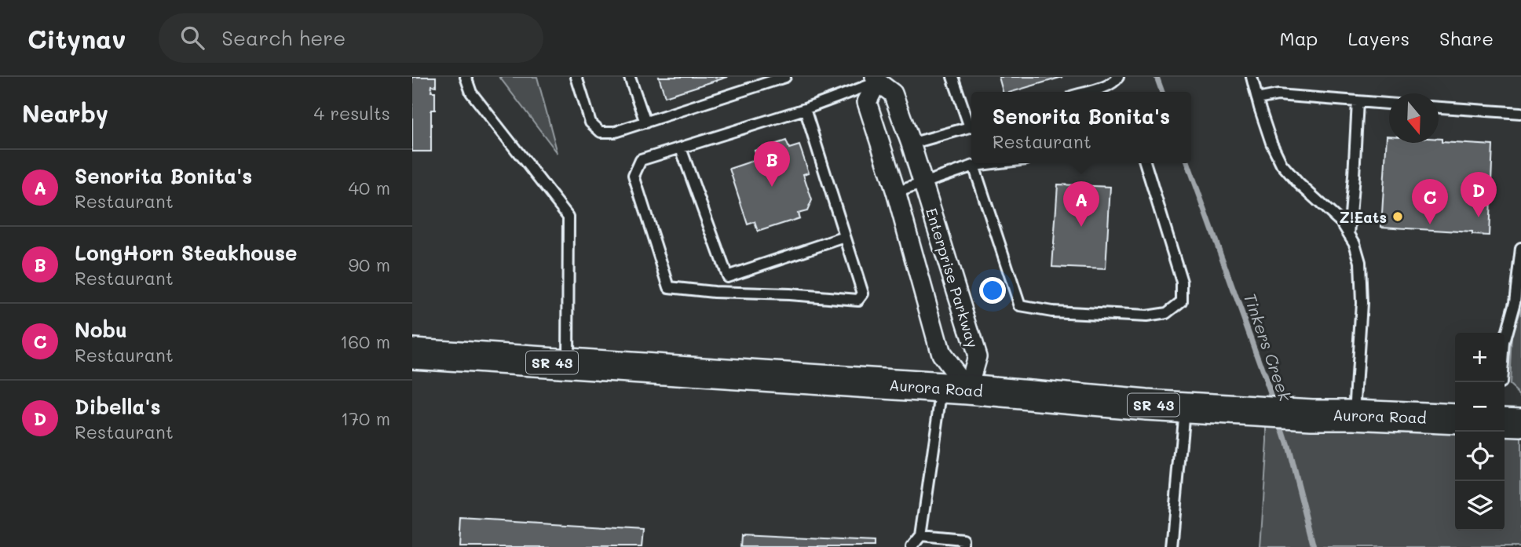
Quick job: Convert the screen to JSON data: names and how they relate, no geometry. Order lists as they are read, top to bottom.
{
  "streets": {
    "main road": ["SR 43", "Aurora Road"],
    "street": ["Enterprise Parkway"]
  },
  "crossings": [
    ["Enterprise Parkway", "Aurora Road"]
  ],
  "water": ["Tinkers Creek"],
  "places": ["Z!Eats"],
  "north": "bottom",
  "page": {
    "header": "Citynav",
    "search": "Search here",
    "nav": ["Map", "Layers", "Share"],
    "heading": ["Nearby", "4 results"],
    "popup": ["Senorita Bonita's", "Restaurant"],
    "pins": [
      "B",
      "D",
      "C",
      "A"
    ],
    "list": [
      {
        "mark": "A",
        "name": "Senorita Bonita's",
        "note": "Restaurant",
        "value": "40 m"
      },
      {
        "mark": "B",
        "name": "LongHorn Steakhouse",
        "note": "Restaurant",
        "value": "90 m"
      },
      {
        "mark": "C",
        "name": "Nobu",
        "note": "Restaurant",
        "value": "160 m"
      },
      {
        "mark": "D",
        "name": "Dibella's",
        "note": "Restaurant",
        "value": "170 m"
      }
    ],
    "map_buttons": ["+", "−"]
  }
}
